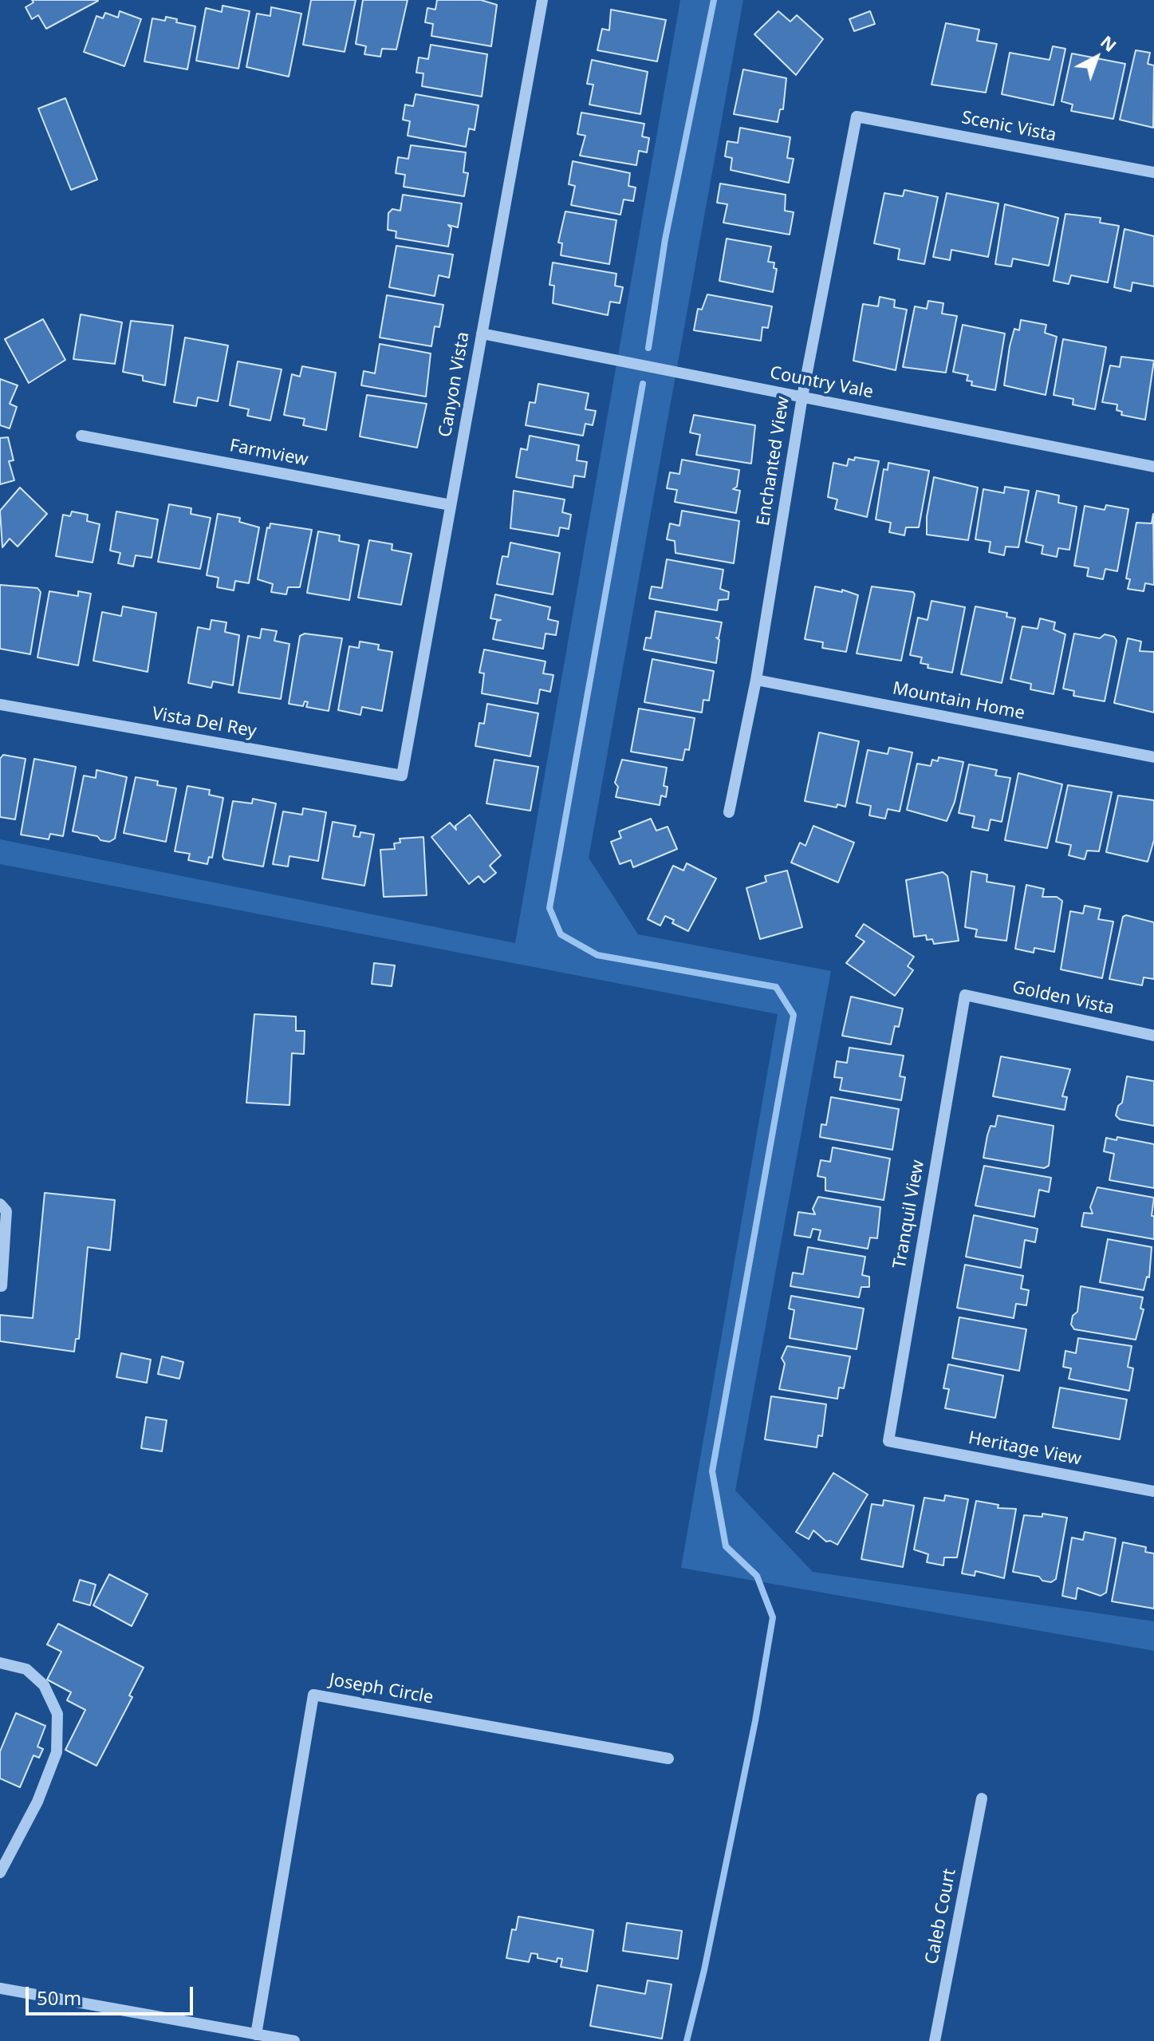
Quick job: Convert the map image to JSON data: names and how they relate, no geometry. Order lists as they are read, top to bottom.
{
  "streets": {
    "street": [
      "Scenic Vista",
      "Country Vale",
      "Canyon Vista",
      "Farmview",
      "Enchanted View",
      "Mountain Home",
      "Vista Del Rey",
      "Golden Vista",
      "Tranquil View",
      "Heritage View",
      "Joseph Circle",
      "Caleb Court"
    ]
  },
  "crossings": [
    ["Scenic Vista", "Enchanted View"],
    ["Country Vale", "Canyon Vista"],
    ["Country Vale", "Enchanted View"],
    ["Canyon Vista", "Farmview"],
    ["Canyon Vista", "Vista Del Rey"],
    ["Enchanted View", "Mountain Home"],
    ["Golden Vista", "Tranquil View"],
    ["Tranquil View", "Heritage View"]
  ],
  "scale_bar": "50 m",
  "north": "top right"
}
